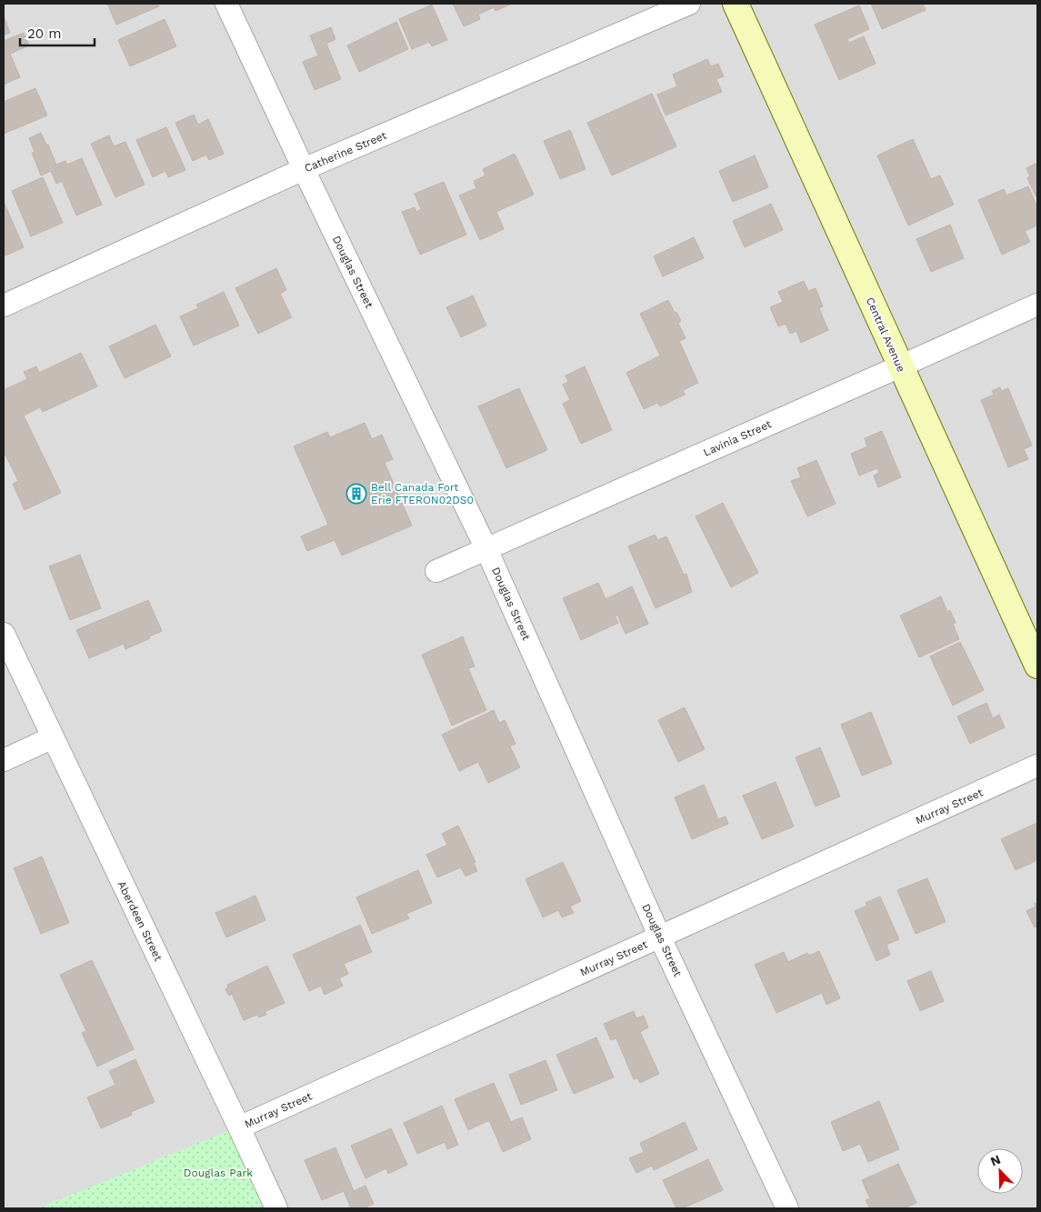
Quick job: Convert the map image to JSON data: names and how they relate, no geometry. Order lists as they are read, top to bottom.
{
  "streets": {
    "main road": ["Central Avenue"],
    "street": [
      "Catherine Street",
      "Douglas Street",
      "Lavinia Street",
      "Murray Street",
      "Aberdeen Street"
    ]
  },
  "crossings": [
    ["Catherine Street", "Douglas Street"],
    ["Douglas Street", "Lavinia Street"],
    ["Douglas Street", "Murray Street"],
    ["Central Avenue", "Lavinia Street"],
    ["Murray Street", "Aberdeen Street"]
  ],
  "parks": ["Douglas Park"],
  "places": {
    "building": ["Bell Canada Fort Erie FTERON02DS0"]
  },
  "scale_bar": "20 m",
  "north": "top left"
}
